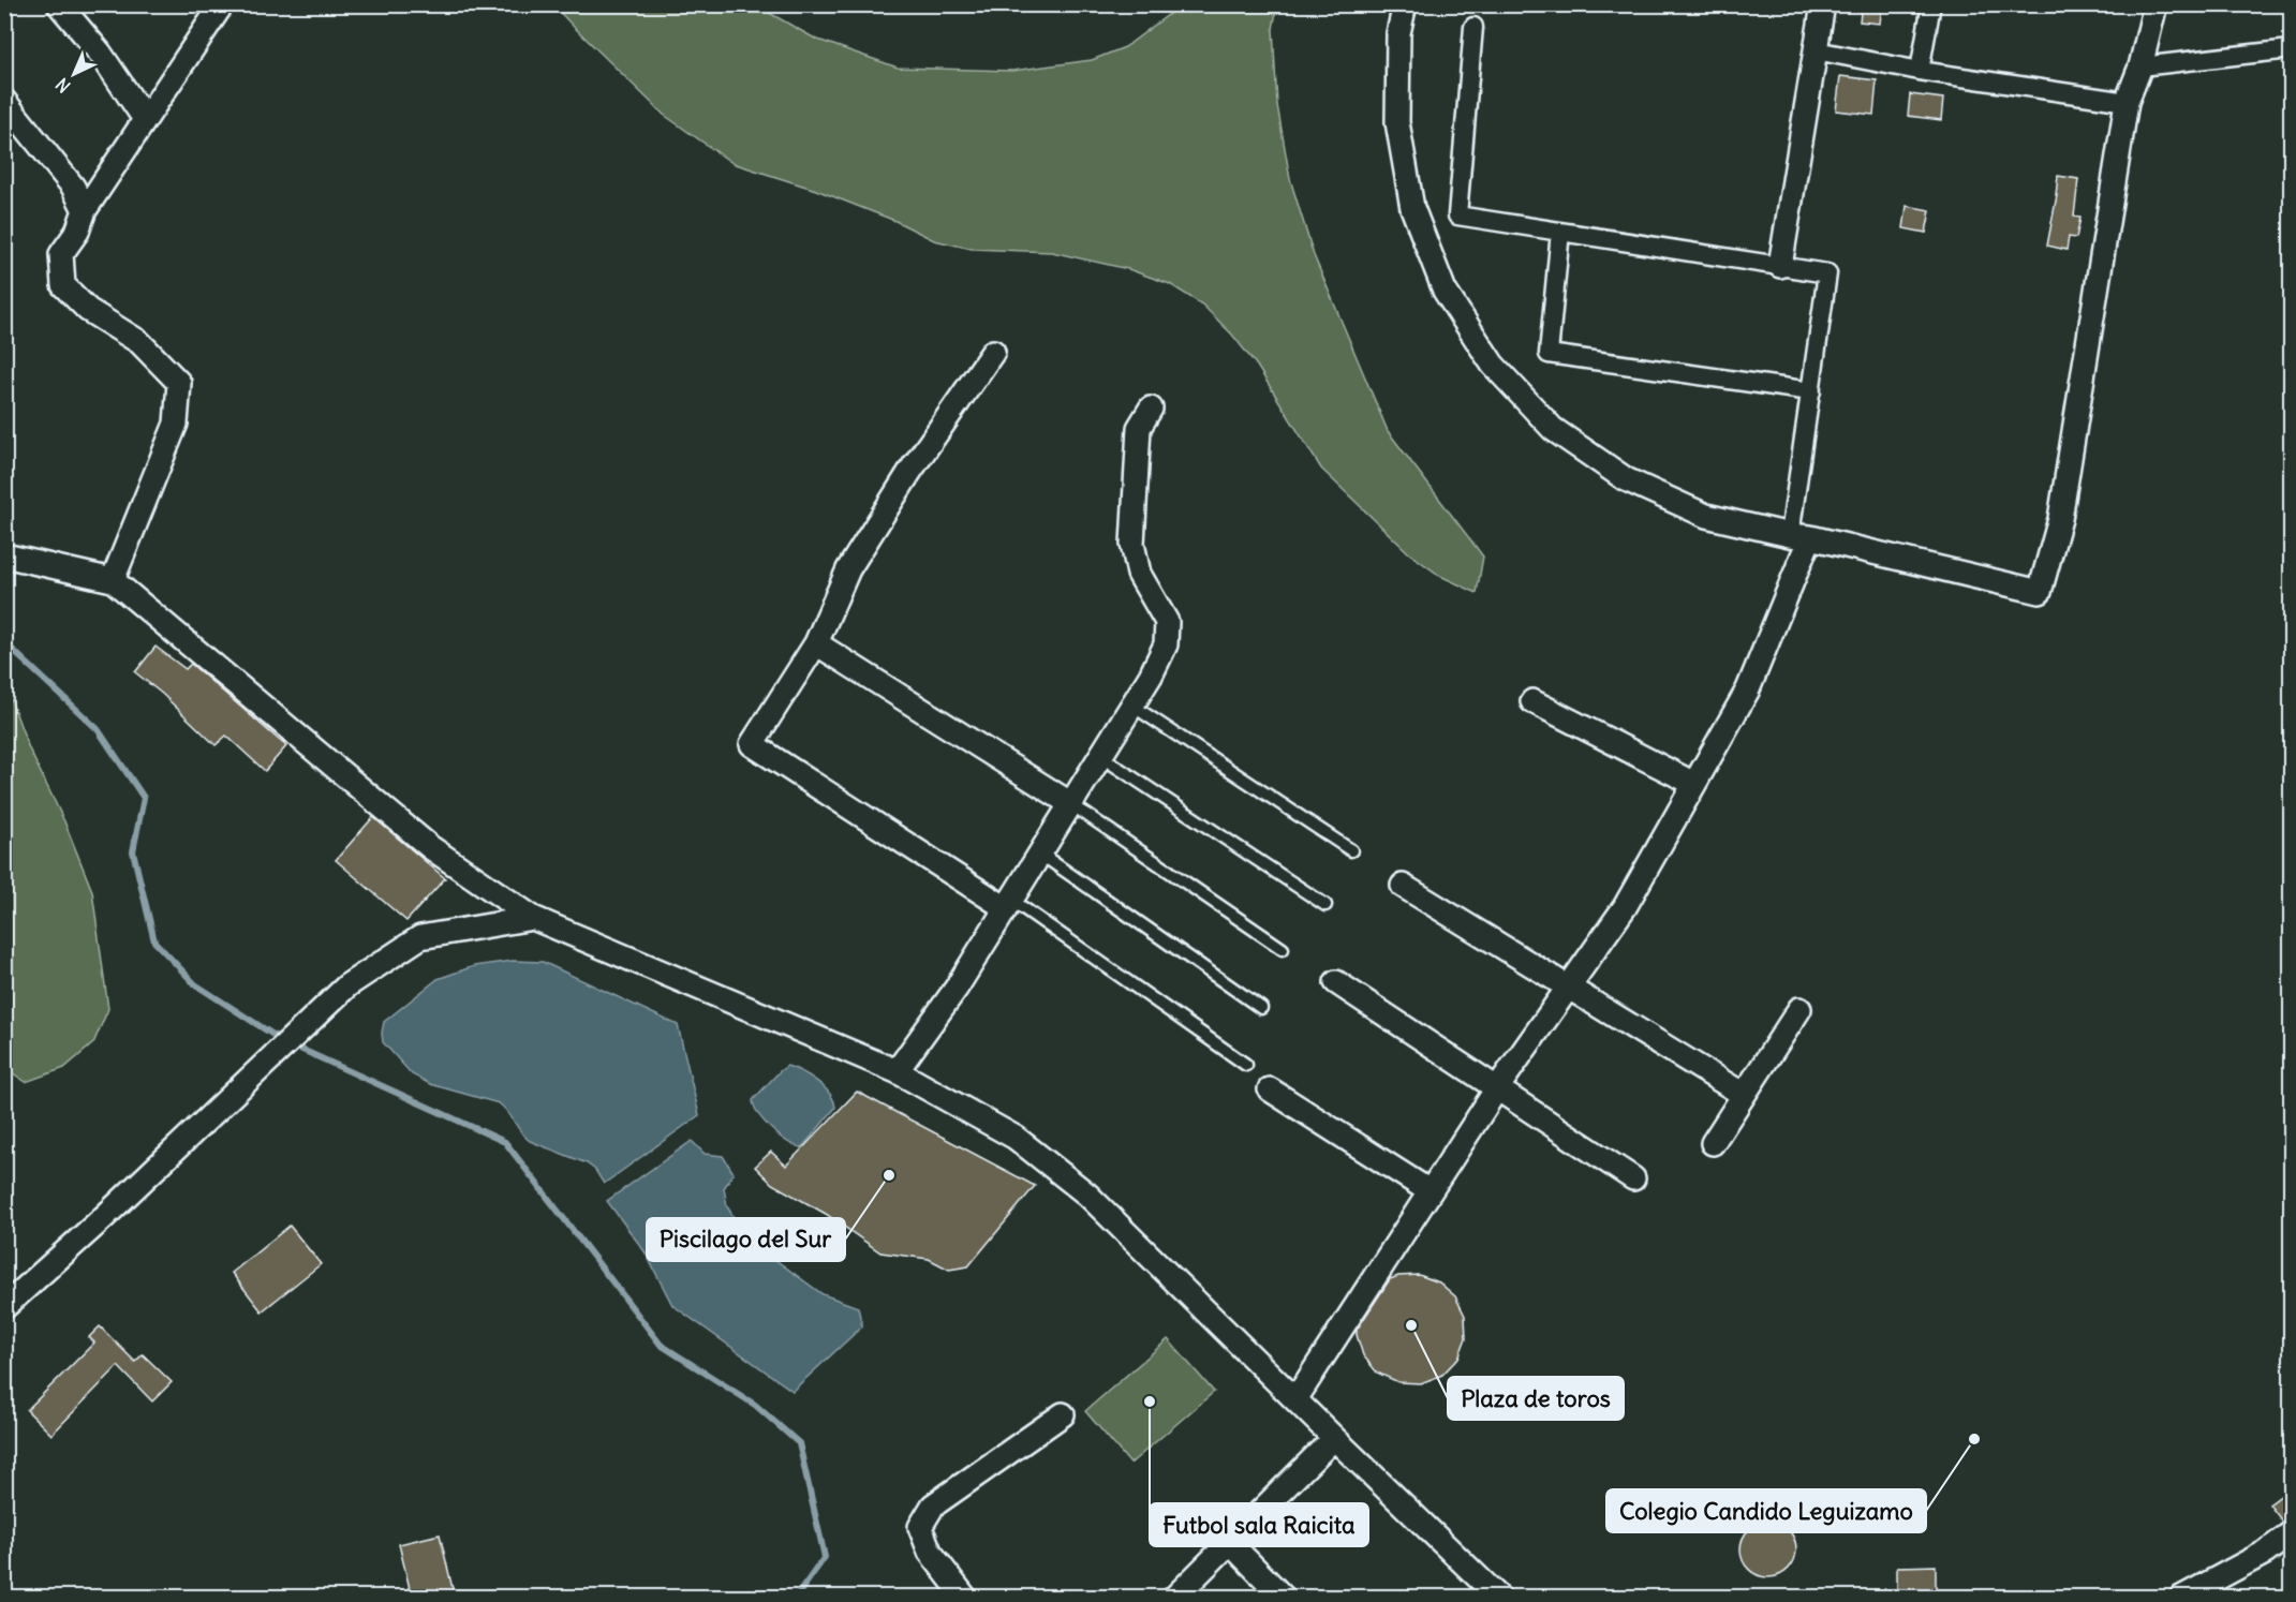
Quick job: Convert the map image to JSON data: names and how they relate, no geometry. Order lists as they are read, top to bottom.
{
  "places": [
    "Piscilago del Sur",
    "Plaza de toros",
    "Futbol sala Raicita",
    "Colegio Candido Leguizamo"
  ],
  "north": "bottom left"
}
